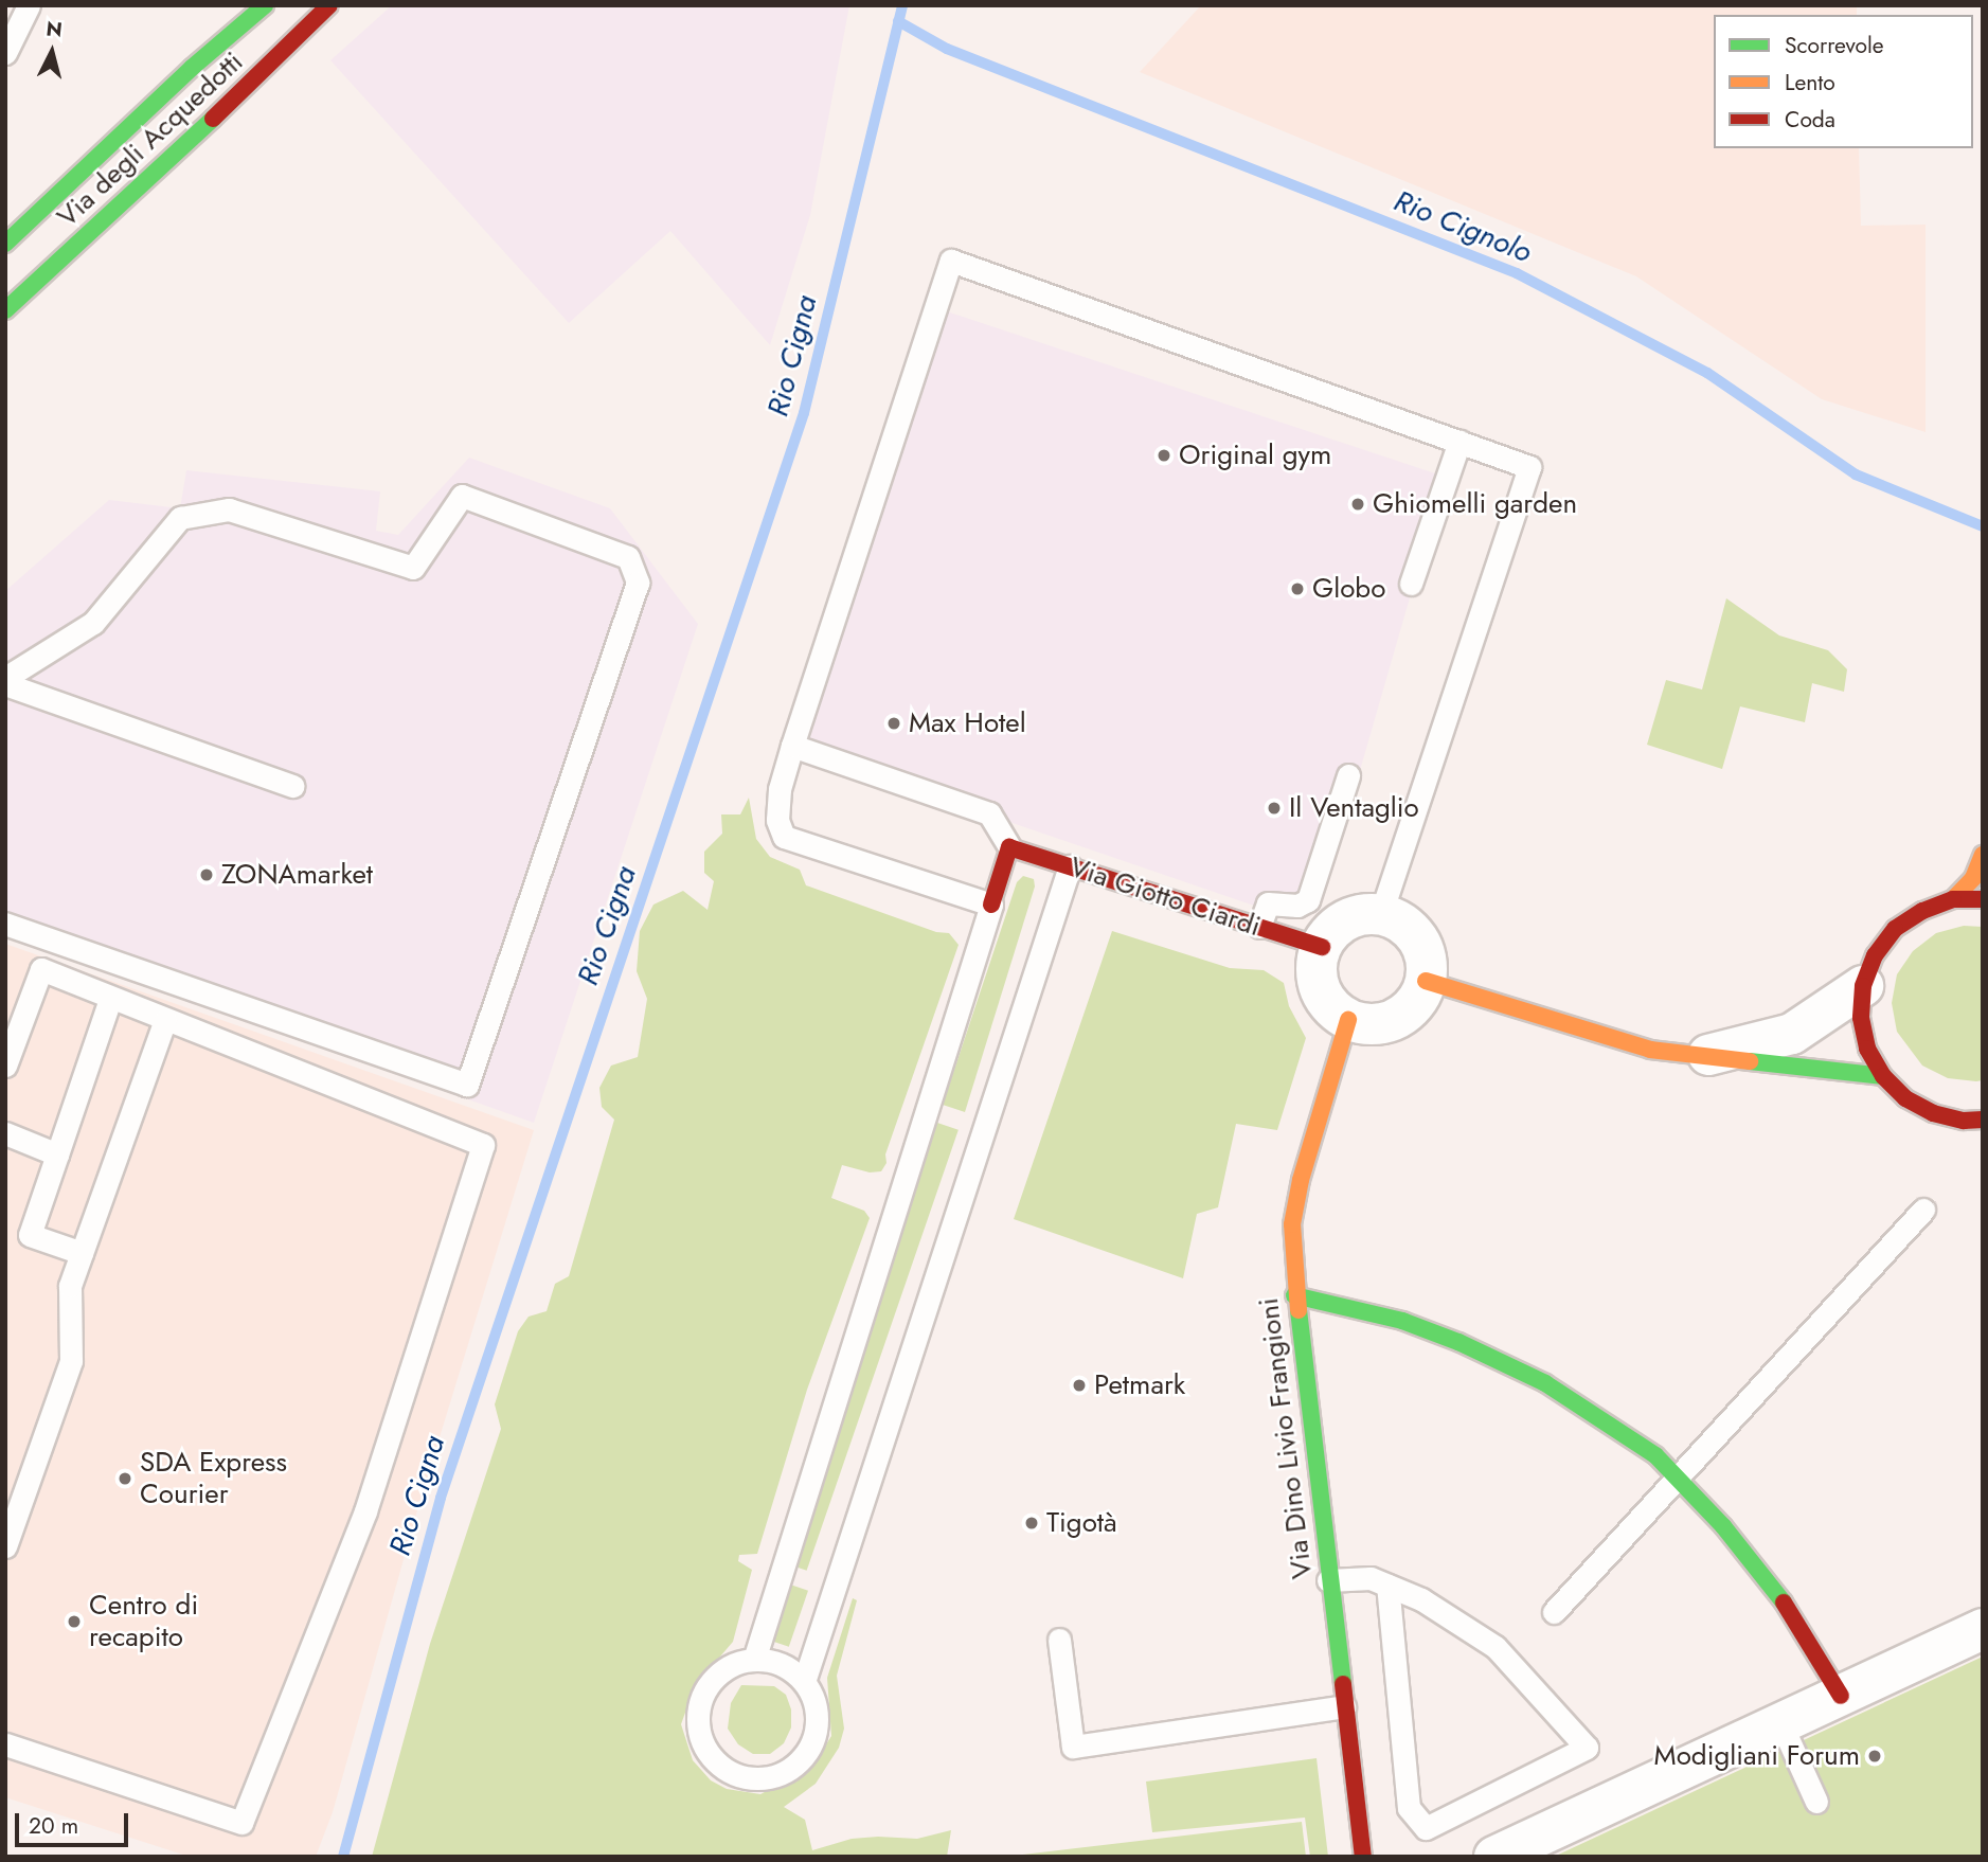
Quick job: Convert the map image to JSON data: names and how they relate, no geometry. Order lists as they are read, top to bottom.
{
  "streets": {
    "street": ["Via degli Acquedotti", "Via Giotto Ciardi", "Via Dino Livio Frangioni"]
  },
  "crossings": [
    ["Via Giotto Ciardi", "Via Dino Livio Frangioni"]
  ],
  "water": ["Rio Cignolo", "Rio Cigna"],
  "places": [
    "Original gym",
    "Ghiomelli garden",
    "Globo",
    "Max Hotel",
    "Il Ventaglio",
    "ZONAmarket",
    "Petmark",
    "SDA Express Courier",
    "Tigotà",
    "Centro di recapito",
    "Modigliani Forum"
  ],
  "legend": ["Scorrevole", "Lento", "Coda"],
  "scale_bar": "20 m",
  "north": "top"
}
